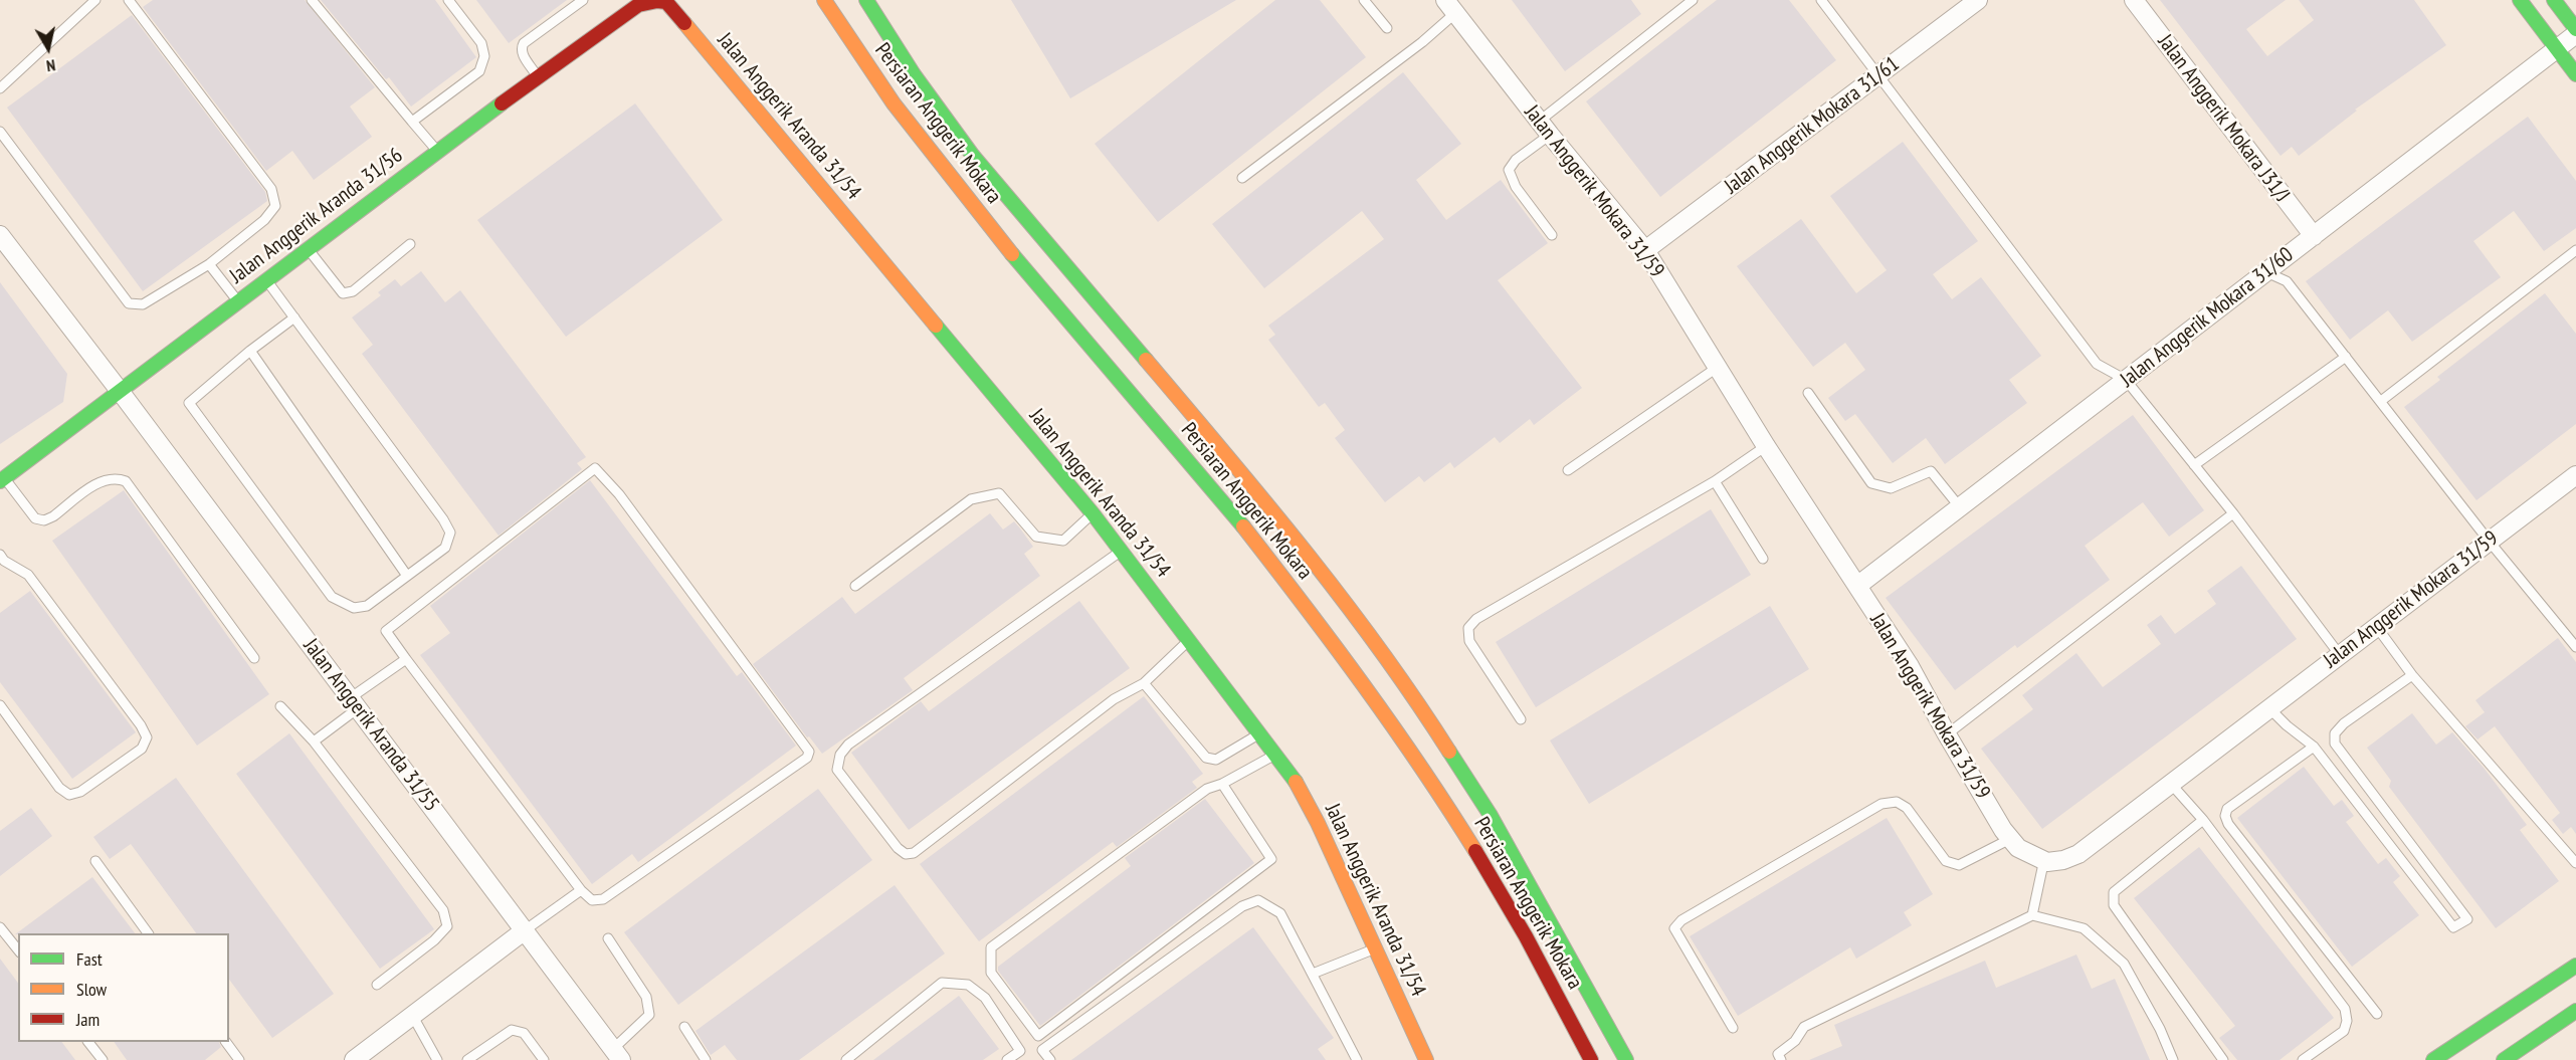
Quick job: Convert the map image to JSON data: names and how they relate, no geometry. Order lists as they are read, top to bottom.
{
  "streets": {
    "main road": ["Jalan Anggerik Aranda 31/54", "Persiaran Anggerik Mokara", "Jalan Anggerik Aranda 31/56"],
    "street": [
      "Jalan Anggerik Mokara J31/J",
      "Jalan Anggerik Mokara 31/61",
      "Jalan Anggerik Mokara 31/59",
      "Jalan Anggerik Mokara 31/60",
      "Jalan Anggerik Aranda 31/55"
    ]
  },
  "crossings": [
    ["Jalan Anggerik Aranda 31/54", "Jalan Anggerik Aranda 31/56"],
    ["Jalan Anggerik Mokara J31/J", "Jalan Anggerik Mokara 31/60"],
    ["Jalan Anggerik Mokara 31/61", "Jalan Anggerik Mokara 31/59"],
    ["Jalan Anggerik Mokara 31/59", "Jalan Anggerik Mokara 31/60"],
    ["Jalan Anggerik Aranda 31/56", "Jalan Anggerik Aranda 31/55"]
  ],
  "legend": ["Fast", "Slow", "Jam"],
  "north": "bottom"
}
